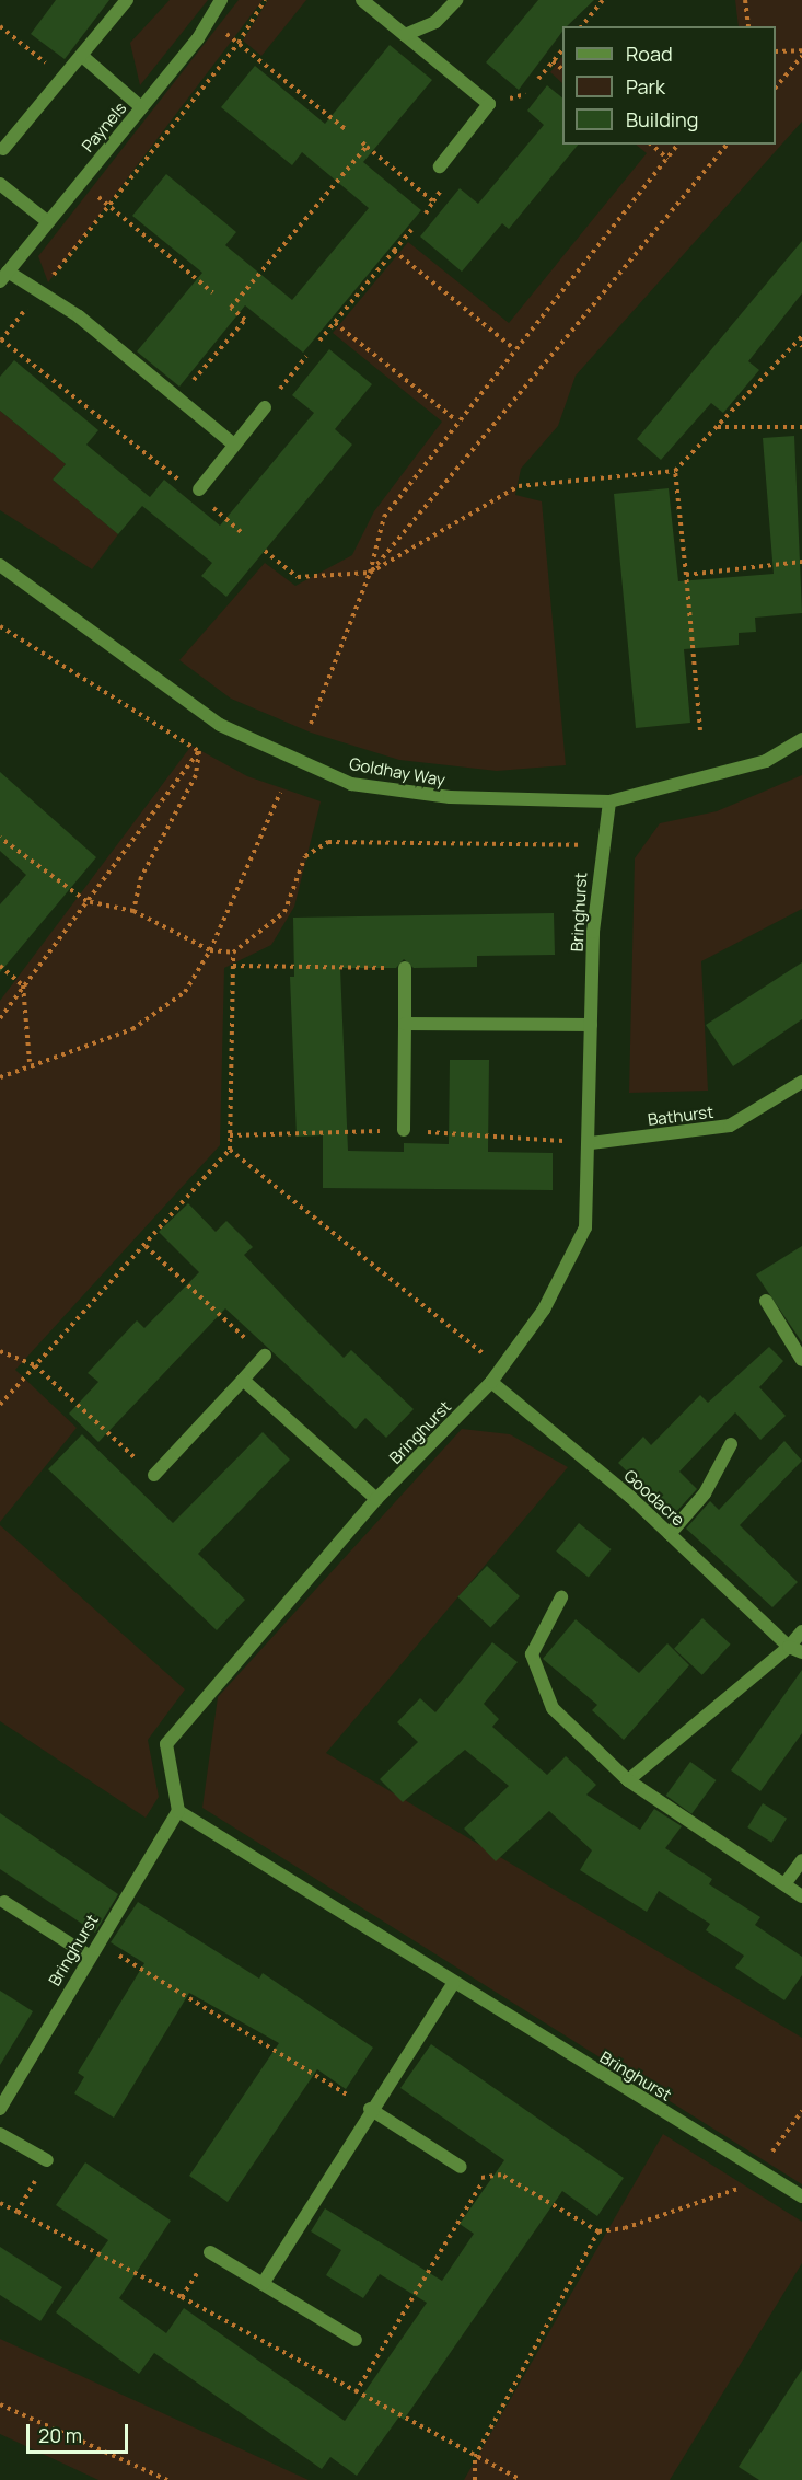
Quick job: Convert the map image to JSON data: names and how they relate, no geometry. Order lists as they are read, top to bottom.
{
  "streets": {
    "street": [
      "Paynels",
      "Goldhay Way",
      "Bringhurst",
      "Bathurst",
      "Goodacre"
    ]
  },
  "crossings": [
    ["Goldhay Way", "Bringhurst"],
    ["Bringhurst", "Bathurst"],
    ["Bringhurst", "Goodacre"]
  ],
  "legend": ["Road", "Park", "Building"],
  "scale_bar": "20 m"
}
